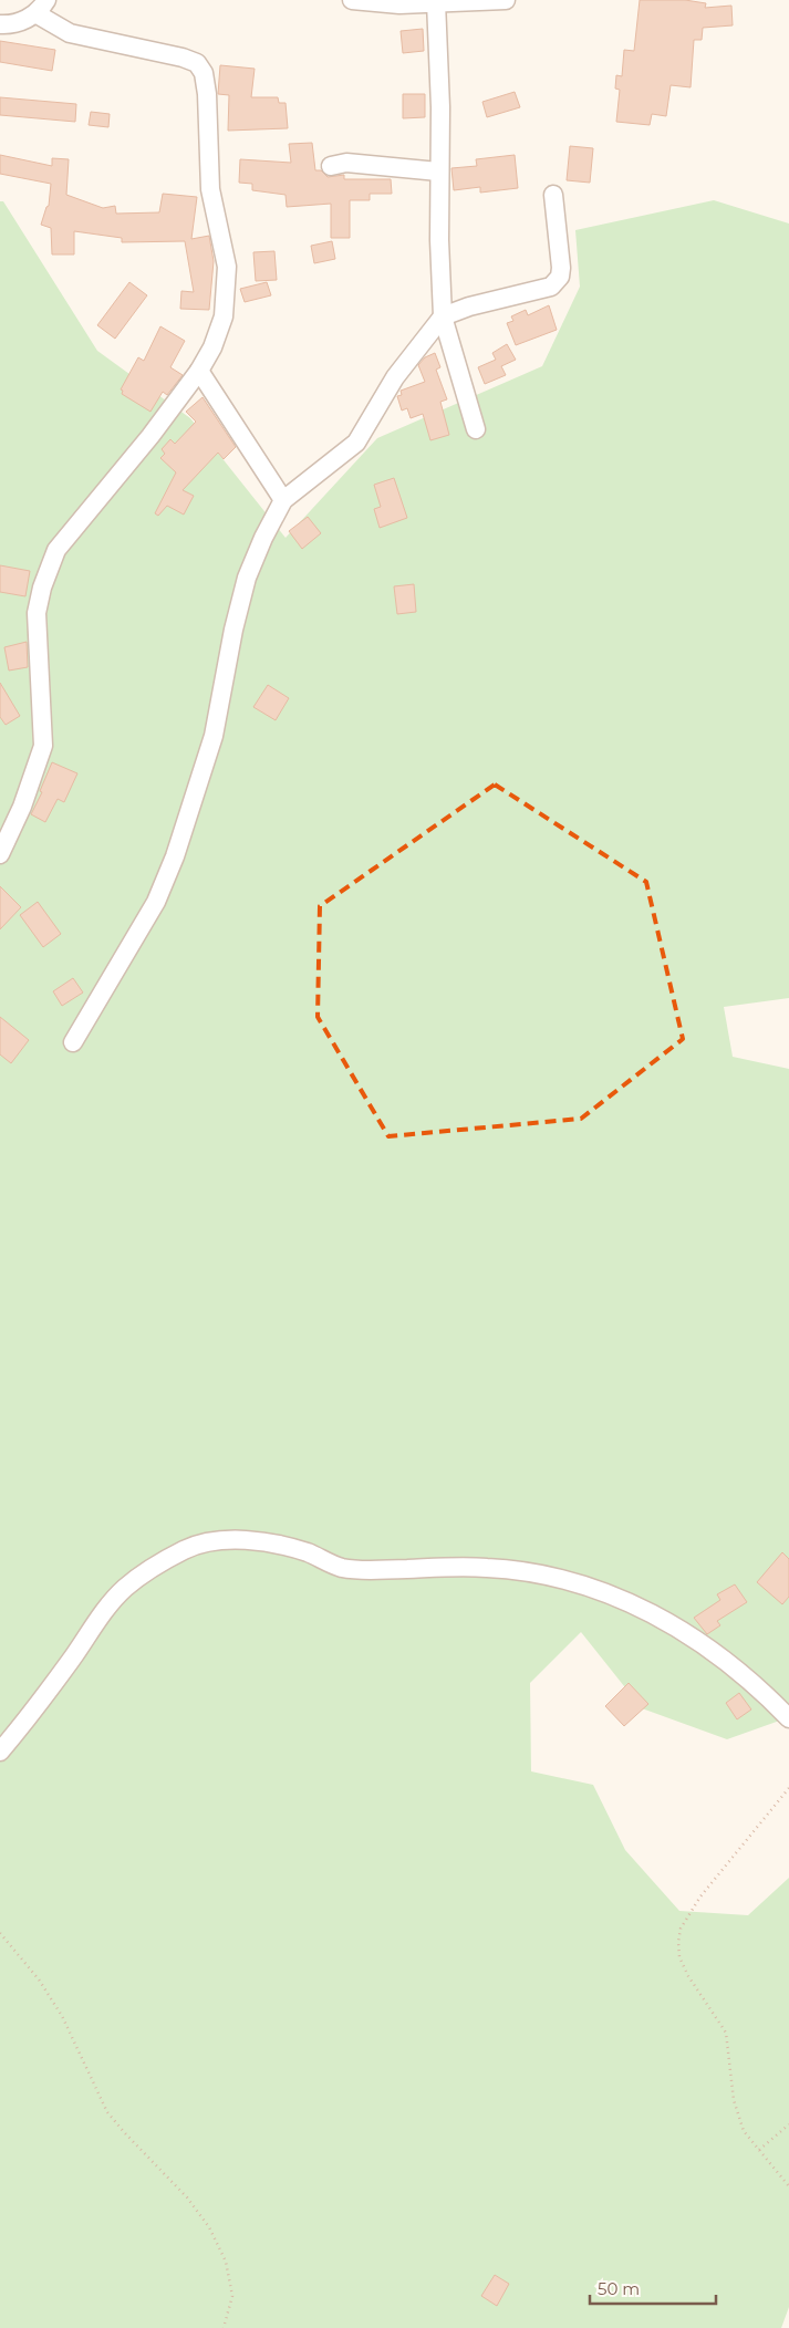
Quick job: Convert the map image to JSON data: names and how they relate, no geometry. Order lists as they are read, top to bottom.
{
  "scale_bar": "50 m"
}
